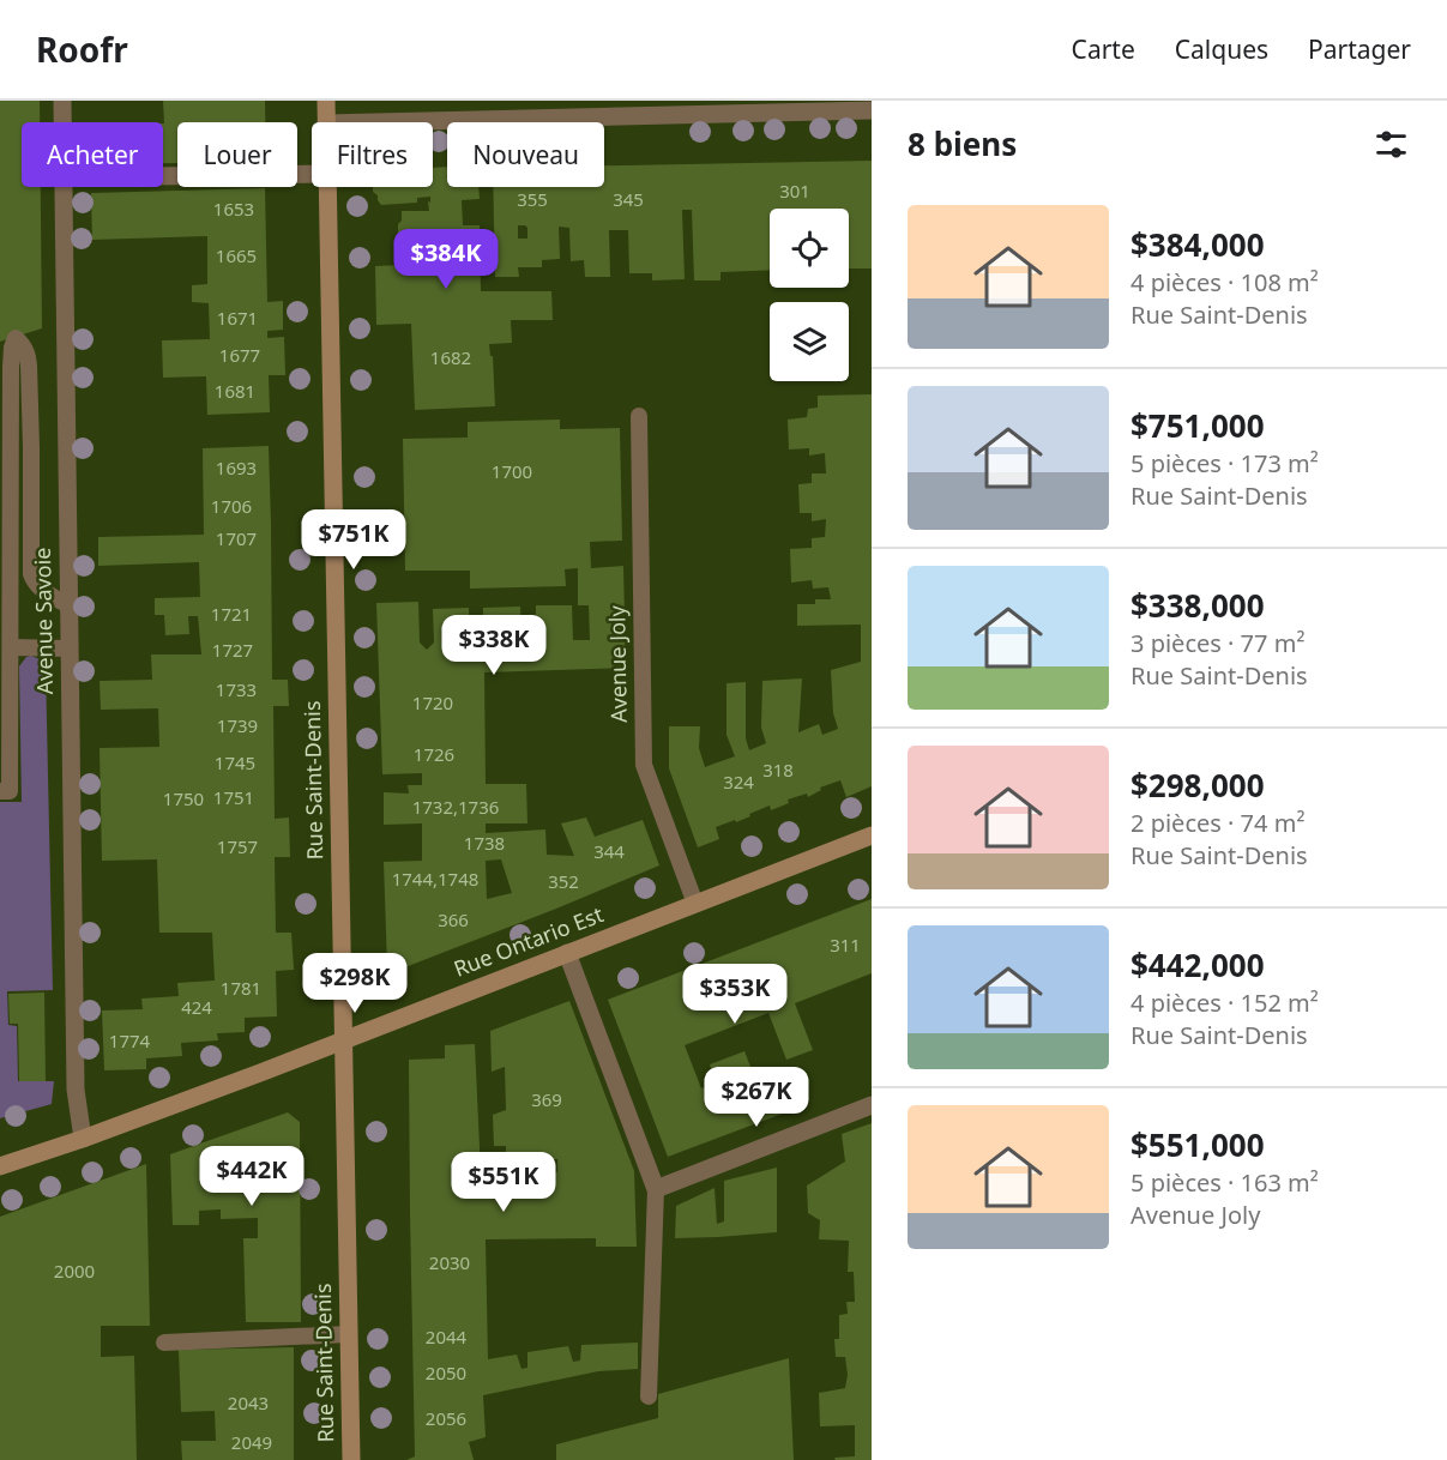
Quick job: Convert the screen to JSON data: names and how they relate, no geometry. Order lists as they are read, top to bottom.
{
  "streets": {
    "main road": ["Rue Saint-Denis", "Rue Ontario Est"],
    "street": ["Avenue Savoie"],
    "lane": ["Avenue Joly"]
  },
  "crossings": [
    ["Avenue Savoie", "Rue Ontario Est"],
    ["Avenue Joly", "Rue Ontario Est"],
    ["Rue Saint-Denis", "Rue Ontario Est"]
  ],
  "house_numbers": [
    "301",
    "355",
    "345",
    "1653",
    "1665",
    "1671",
    "1677",
    "1682",
    "1681",
    "1693",
    "1700",
    "1706",
    "1707",
    "1721",
    "1727",
    "1733",
    "1720",
    "1739",
    "1726",
    "1745",
    "318",
    "324",
    "1751",
    "1750",
    "1732,1736",
    "1738",
    "1757",
    "344",
    "1744,1748",
    "352",
    "366",
    "311",
    "1781",
    "424",
    "1774",
    "369",
    "2030",
    "2000",
    "2044",
    "2050",
    "2043",
    "2056",
    "2049"
  ],
  "page": {
    "header": "Roofr",
    "nav": ["Carte", "Calques", "Partager"],
    "heading": "8 biens",
    "chip": [
      "Acheter",
      "Louer",
      "Filtres",
      "Nouveau"
    ],
    "list": [
      {
        "name": "$384,000",
        "note": "4 pièces · 108 m² · Rue Saint-Denis"
      },
      {
        "name": "$751,000",
        "note": "5 pièces · 173 m² · Rue Saint-Denis"
      },
      {
        "name": "$338,000",
        "note": "3 pièces · 77 m² · Rue Saint-Denis"
      },
      {
        "name": "$298,000",
        "note": "2 pièces · 74 m² · Rue Saint-Denis"
      },
      {
        "name": "$442,000",
        "note": "4 pièces · 152 m² · Rue Saint-Denis"
      },
      {
        "name": "$551,000",
        "note": "5 pièces · 163 m² · Avenue Joly"
      }
    ],
    "price": [
      "$384K",
      "$751K",
      "$338K",
      "$298K",
      "$353K",
      "$267K",
      "$442K",
      "$551K"
    ]
  }
}
